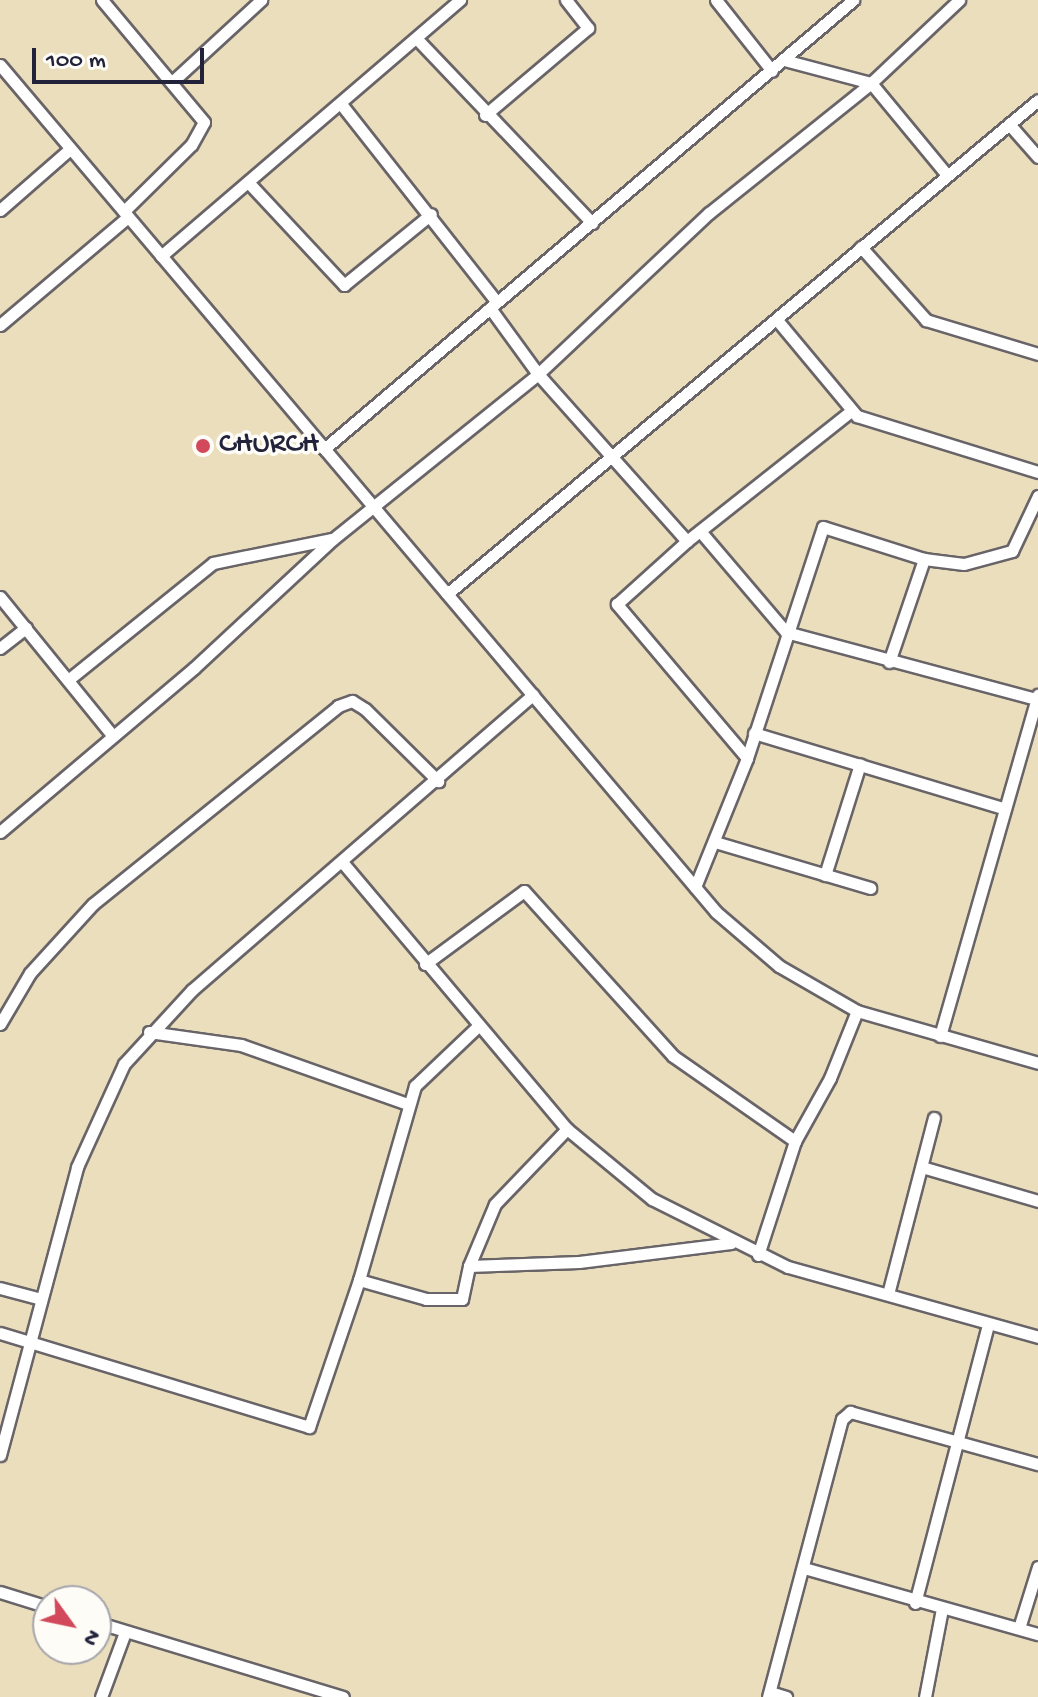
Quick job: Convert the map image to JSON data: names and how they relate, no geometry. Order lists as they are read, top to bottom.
{
  "places": ["CHURCH"],
  "scale_bar": "100 m",
  "north": "bottom right"
}
